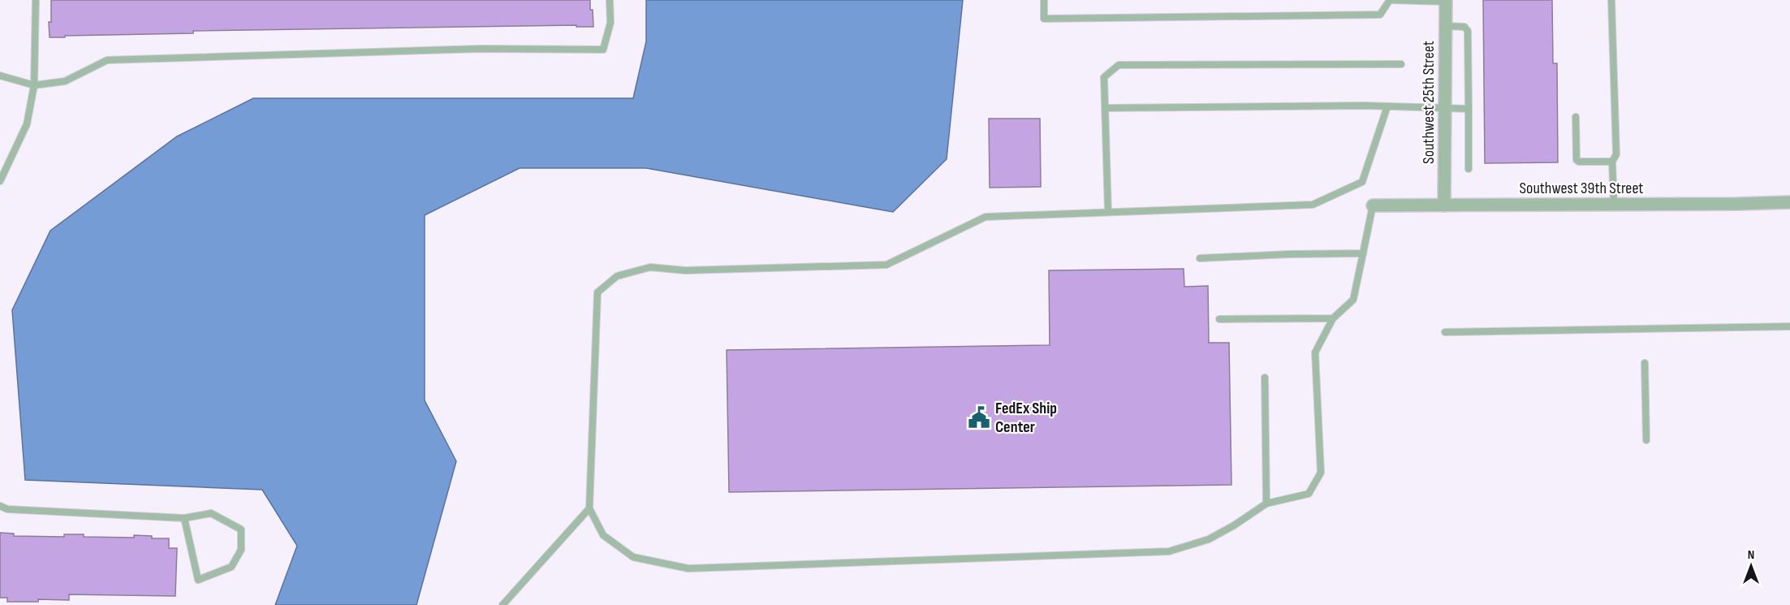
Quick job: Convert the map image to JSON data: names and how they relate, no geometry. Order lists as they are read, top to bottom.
{
  "streets": {
    "street": ["Southwest 25th Street", "Southwest 39th Street"]
  },
  "crossings": [
    ["Southwest 25th Street", "Southwest 39th Street"]
  ],
  "places": {
    "public building": ["FedEx Ship Center"]
  },
  "north": "top"
}
